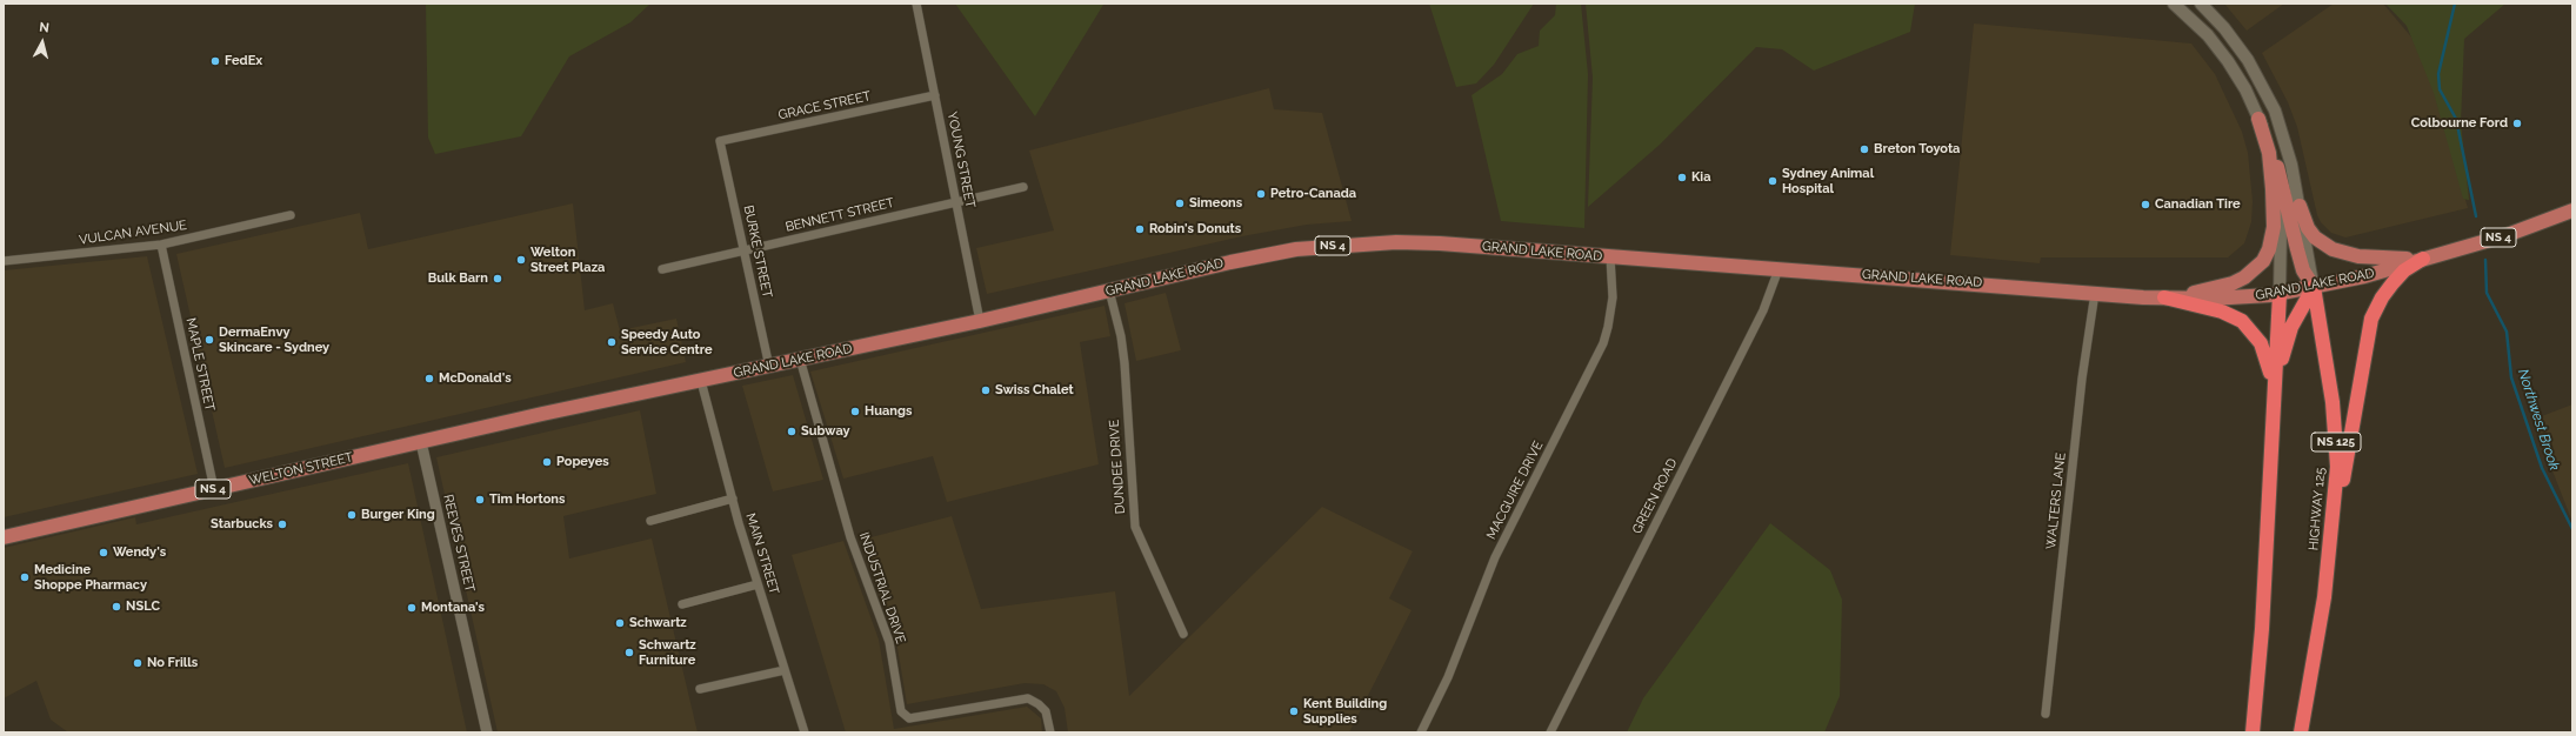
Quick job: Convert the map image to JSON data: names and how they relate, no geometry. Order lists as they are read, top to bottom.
{
  "streets": {
    "highway": ["NS 125", "HIGHWAY 125"],
    "main road": ["NS 4", "GRAND LAKE ROAD", "WELTON STREET"],
    "street": [
      "GRACE STREET",
      "YOUNG STREET",
      "BENNETT STREET",
      "VULCAN AVENUE",
      "BURKE STREET",
      "MAPLE STREET",
      "DUNDEE DRIVE",
      "MACGUIRE DRIVE",
      "GREEN ROAD",
      "WALTERS LANE",
      "REEVES STREET",
      "MAIN STREET",
      "INDUSTRIAL DRIVE"
    ]
  },
  "crossings": [
    ["GRACE STREET", "YOUNG STREET"],
    ["GRACE STREET", "BURKE STREET"],
    ["YOUNG STREET", "BENNETT STREET"],
    ["YOUNG STREET", "GRAND LAKE ROAD"],
    ["BENNETT STREET", "BURKE STREET"],
    ["VULCAN AVENUE", "MAPLE STREET"],
    ["BURKE STREET", "GRAND LAKE ROAD"],
    ["GRAND LAKE ROAD", "DUNDEE DRIVE"],
    ["GRAND LAKE ROAD", "WELTON STREET"],
    ["GRAND LAKE ROAD", "MACGUIRE DRIVE"],
    ["GRAND LAKE ROAD", "GREEN ROAD"],
    ["GRAND LAKE ROAD", "WALTERS LANE"],
    ["GRAND LAKE ROAD", "HIGHWAY 125"],
    ["GRAND LAKE ROAD", "MAIN STREET"],
    ["GRAND LAKE ROAD", "INDUSTRIAL DRIVE"],
    ["MAPLE STREET", "WELTON STREET"],
    ["WELTON STREET", "REEVES STREET"]
  ],
  "water": ["Northwest Brook"],
  "places": [
    "FedEx",
    "Colbourne Ford",
    "Breton Toyota",
    "Kia",
    "Sydney Animal Hospital",
    "Petro-Canada",
    "Simeons",
    "Canadian Tire",
    "Robin's Donuts",
    "Welton Street Plaza",
    "Bulk Barn",
    "DermaEnvy Skincare - Sydney",
    "Speedy Auto Service Centre",
    "McDonald's",
    "Swiss Chalet",
    "Huangs",
    "Subway",
    "Popeyes",
    "Tim Hortons",
    "Burger King",
    "Starbucks",
    "Wendy's",
    "Medicine Shoppe Pharmacy",
    "NSLC",
    "Montana's",
    "Schwartz",
    "Schwartz Furniture",
    "No Frills",
    "Kent Building Supplies"
  ],
  "north": "top"
}
